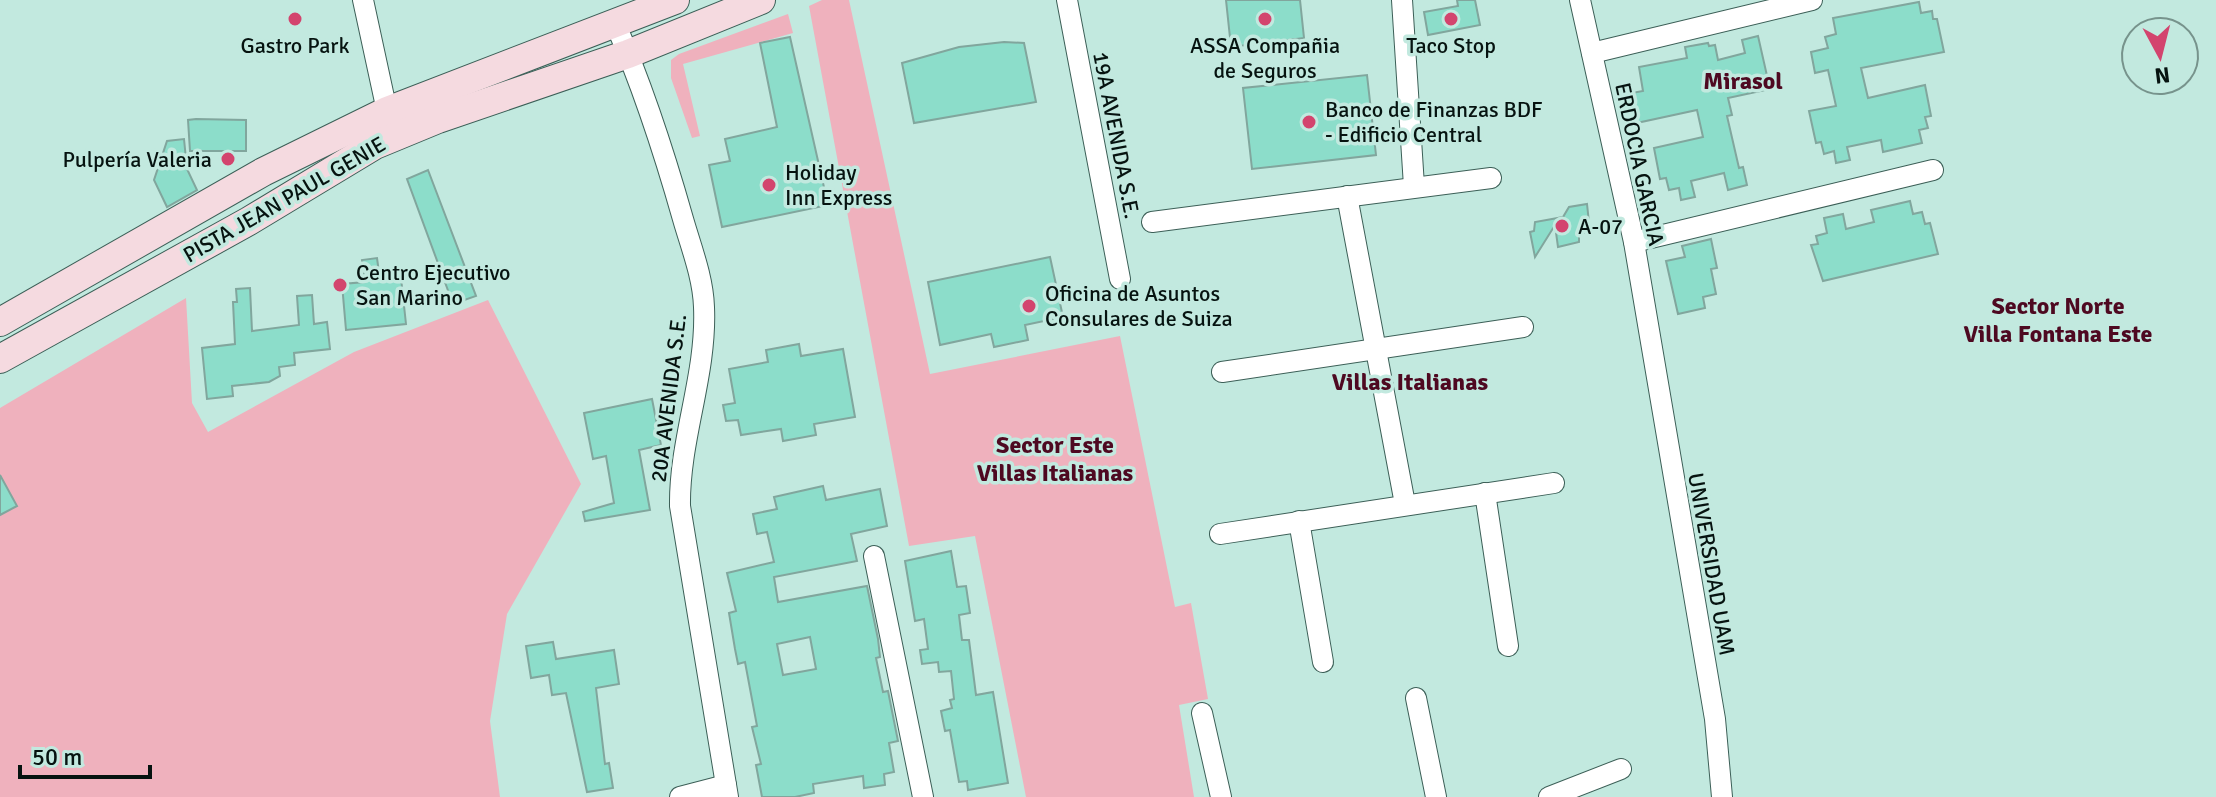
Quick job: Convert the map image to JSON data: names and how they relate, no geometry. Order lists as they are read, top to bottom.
{
  "streets": {
    "main road": ["PISTA JEAN PAUL GENIE"],
    "street": [
      "19A AVENIDA S.E.",
      "ERDOCIA GARCIA",
      "20A AVENIDA S.E.",
      "UNIVERSIDAD UAM"
    ]
  },
  "crossings": [
    ["ERDOCIA GARCIA", "UNIVERSIDAD UAM"],
    ["PISTA JEAN PAUL GENIE", "20A AVENIDA S.E."]
  ],
  "districts": [
    "Mirasol",
    "Sector Norte Villa Fontana Este",
    "Villas Italianas",
    "Sector Este Villas Italianas"
  ],
  "places": [
    "Gastro Park",
    "ASSA Compañia de Seguros",
    "Taco Stop",
    "Banco de Finanzas BDF - Edificio Central",
    "Pulpería Valeria",
    "Holiday Inn Express",
    "A-07",
    "Centro Ejecutivo San Marino",
    "Oficina de Asuntos Consulares de Suiza"
  ],
  "scale_bar": "50 m",
  "north": "bottom"
}
